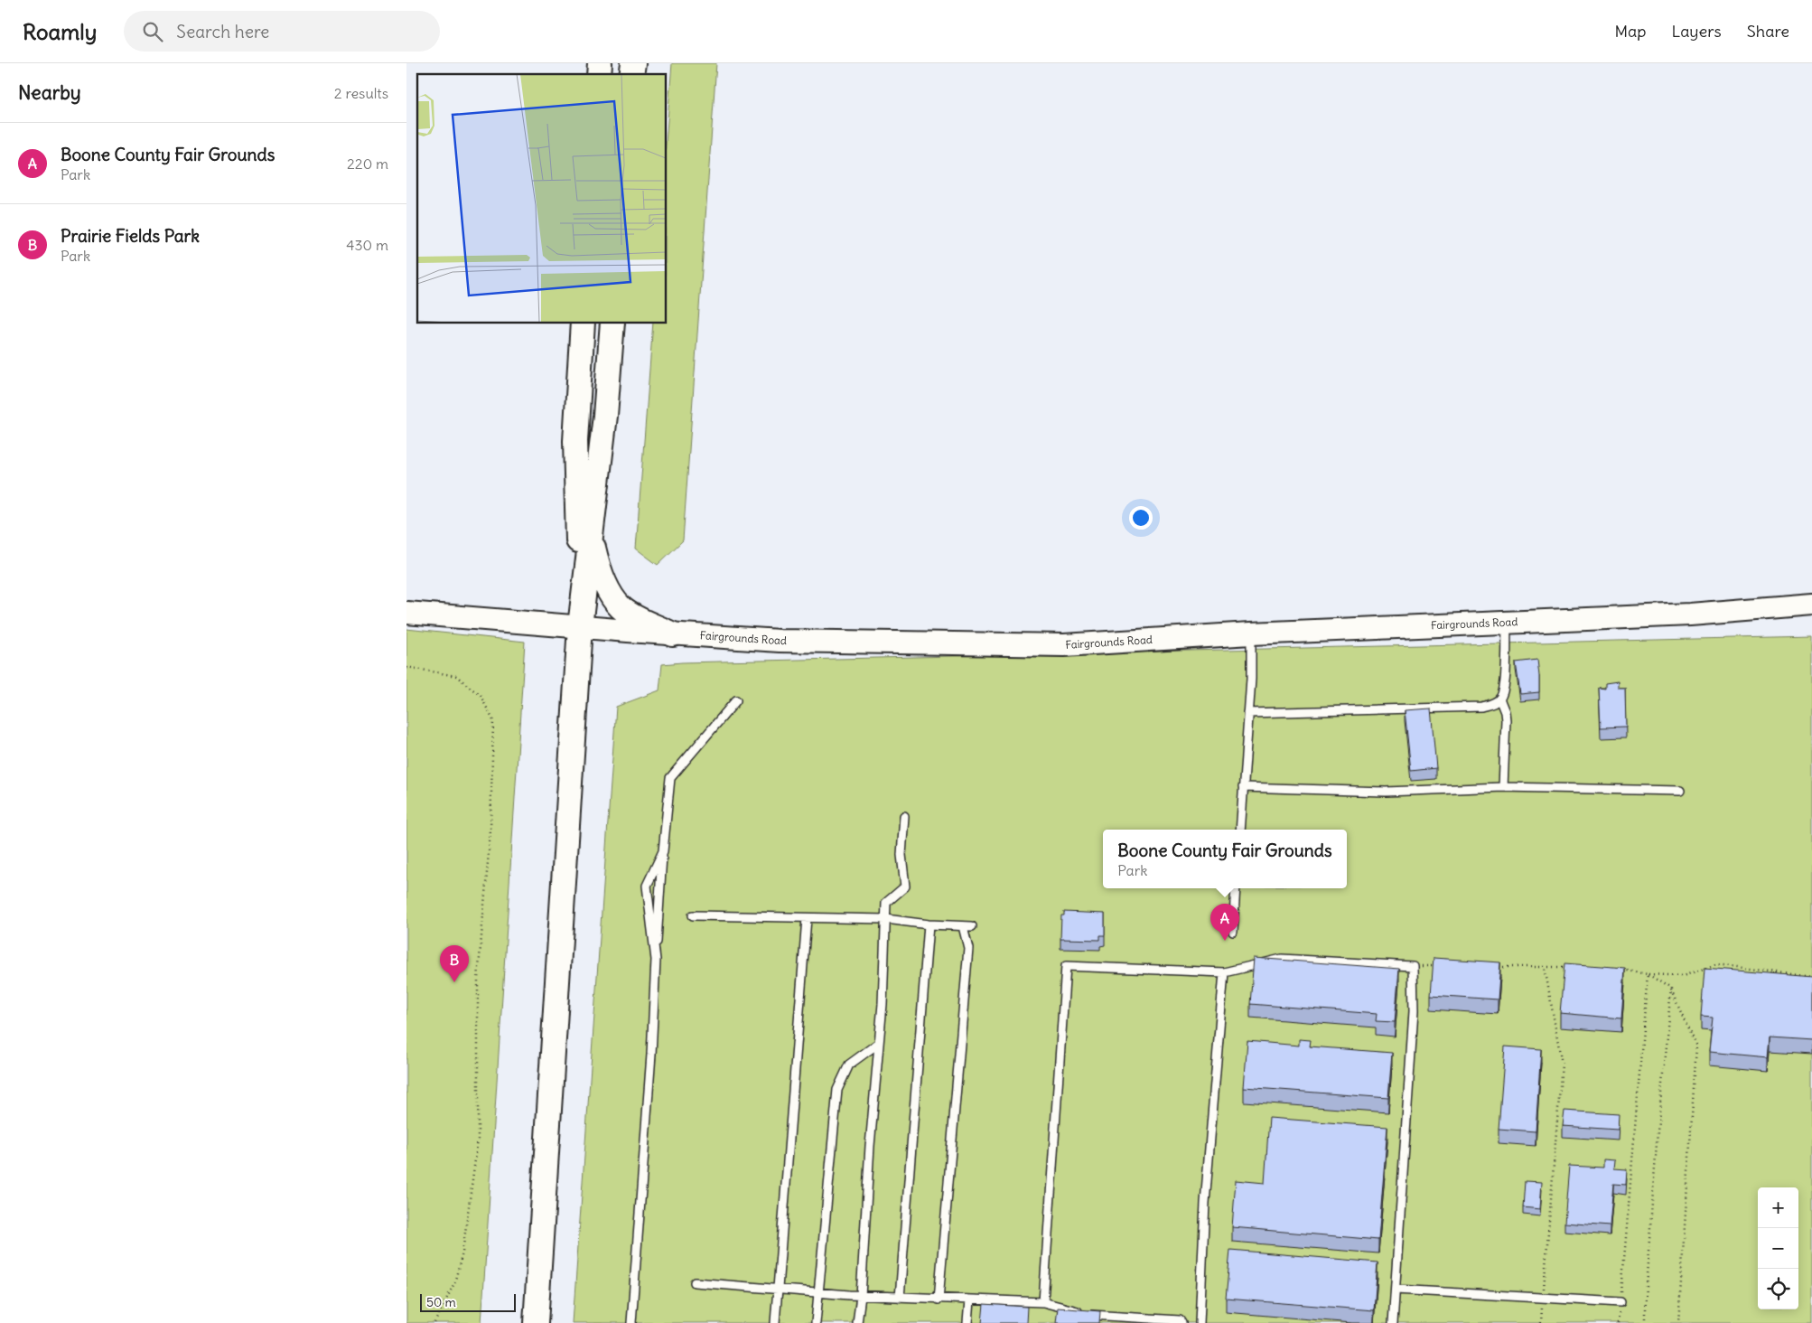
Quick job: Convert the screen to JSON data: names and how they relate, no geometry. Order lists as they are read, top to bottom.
{
  "streets": {
    "main road": ["Fairgrounds Road"]
  },
  "scale_bar": "50 m",
  "page": {
    "header": "Roamly",
    "search": "Search here",
    "nav": ["Map", "Layers", "Share"],
    "heading": ["Nearby", "2 results"],
    "list": [
      {
        "mark": "A",
        "name": "Boone County Fair Grounds",
        "note": "Park",
        "value": "220 m"
      },
      {
        "mark": "B",
        "name": "Prairie Fields Park",
        "note": "Park",
        "value": "430 m"
      }
    ],
    "popup": ["Boone County Fair Grounds", "Park"],
    "pins": ["A", "B"],
    "map_buttons": ["+", "−"],
    "scale": "50 m"
  }
}
